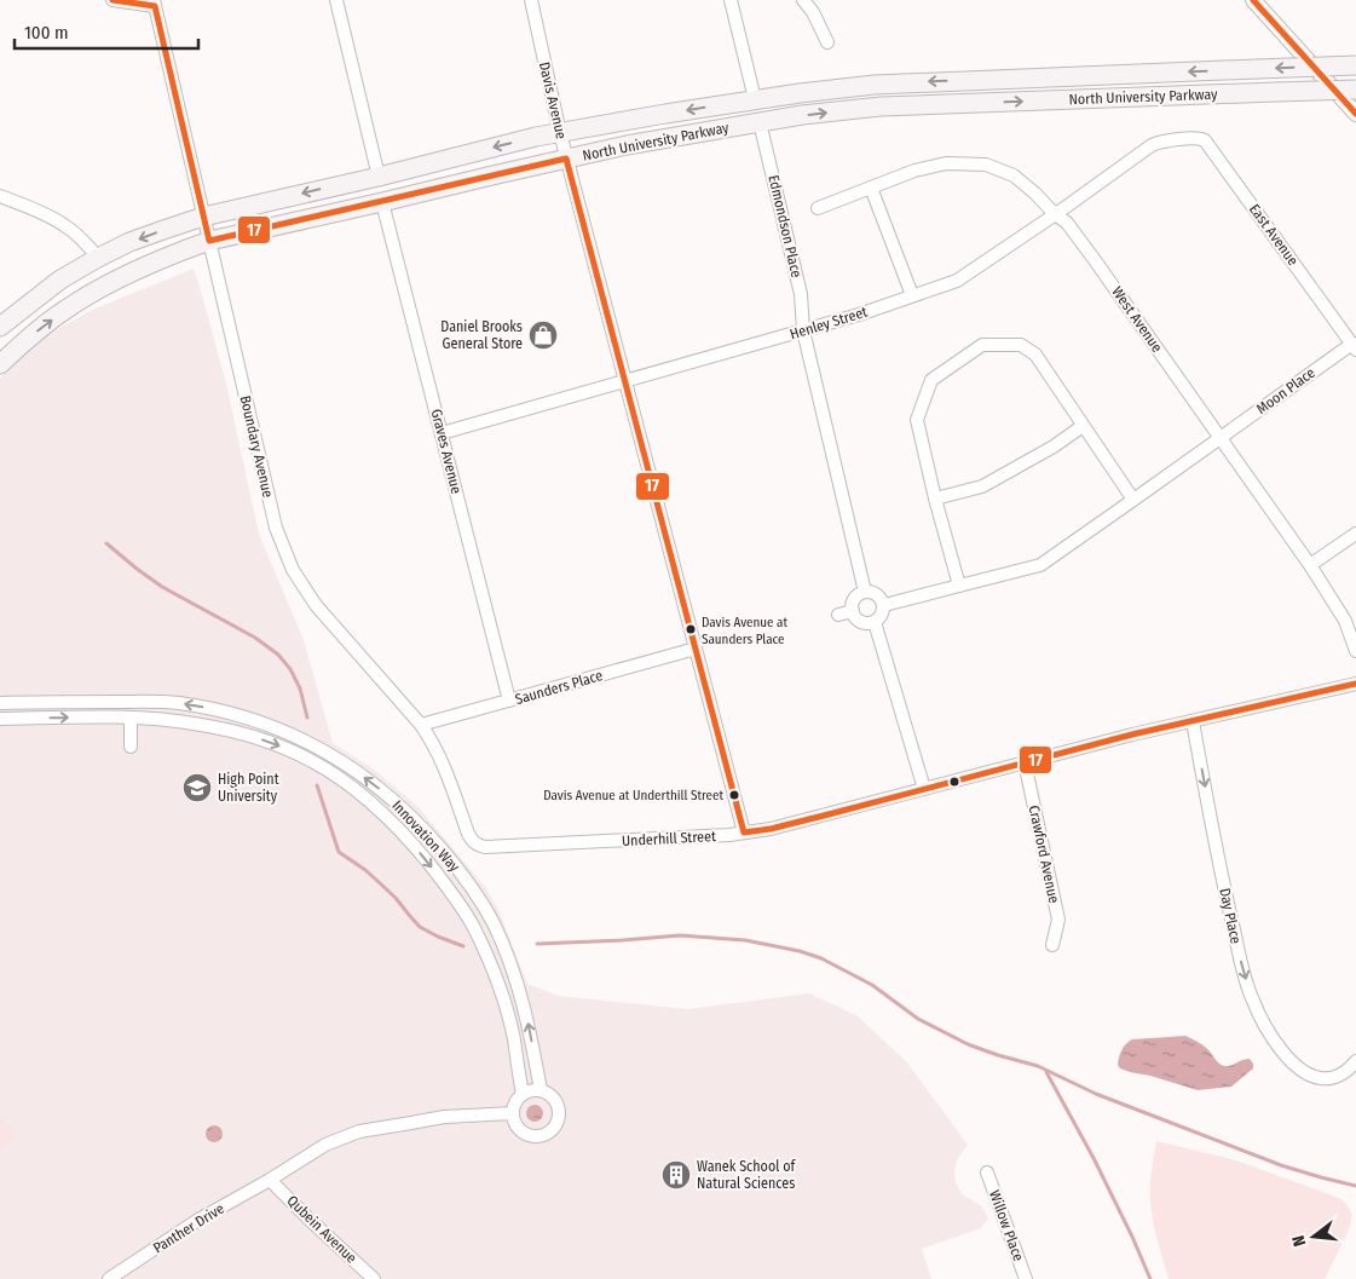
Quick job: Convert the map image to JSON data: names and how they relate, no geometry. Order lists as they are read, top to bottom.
{
  "streets": {
    "main road": ["North University Parkway"],
    "street": [
      "Davis Avenue",
      "Edmondson Place",
      "East Avenue",
      "West Avenue",
      "Henley Street",
      "Moon Place",
      "Boundary Avenue",
      "Graves Avenue",
      "Saunders Place",
      "Innovation Way",
      "Underhill Street",
      "Crawford Avenue",
      "Day Place",
      "Willow Place",
      "Panther Drive",
      "Qubein Avenue"
    ]
  },
  "crossings": [
    ["North University Parkway", "Davis Avenue"],
    ["North University Parkway", "Edmondson Place"],
    ["North University Parkway", "Boundary Avenue"],
    ["North University Parkway", "Graves Avenue"],
    ["Davis Avenue", "Henley Street"],
    ["Davis Avenue", "Saunders Place"],
    ["Davis Avenue", "Underhill Street"],
    ["Edmondson Place", "Henley Street"],
    ["Edmondson Place", "Moon Place"],
    ["East Avenue", "Henley Street"],
    ["East Avenue", "Moon Place"],
    ["West Avenue", "Henley Street"],
    ["West Avenue", "Moon Place"],
    ["Henley Street", "Graves Avenue"],
    ["Boundary Avenue", "Saunders Place"],
    ["Boundary Avenue", "Underhill Street"],
    ["Graves Avenue", "Saunders Place"],
    ["Underhill Street", "Crawford Avenue"],
    ["Underhill Street", "Day Place"],
    ["Panther Drive", "Qubein Avenue"]
  ],
  "one_way": ["Day Place"],
  "places": {
    "shop": ["Daniel Brooks General Store"],
    "other": ["Davis Avenue at Saunders Place", "Davis Avenue at Underthill Street"],
    "school or university": ["High Point University"],
    "building": ["Wanek School of Natural Sciences"]
  },
  "lines": ["transit line 17"],
  "scale_bar": "100 m",
  "north": "left"
}
